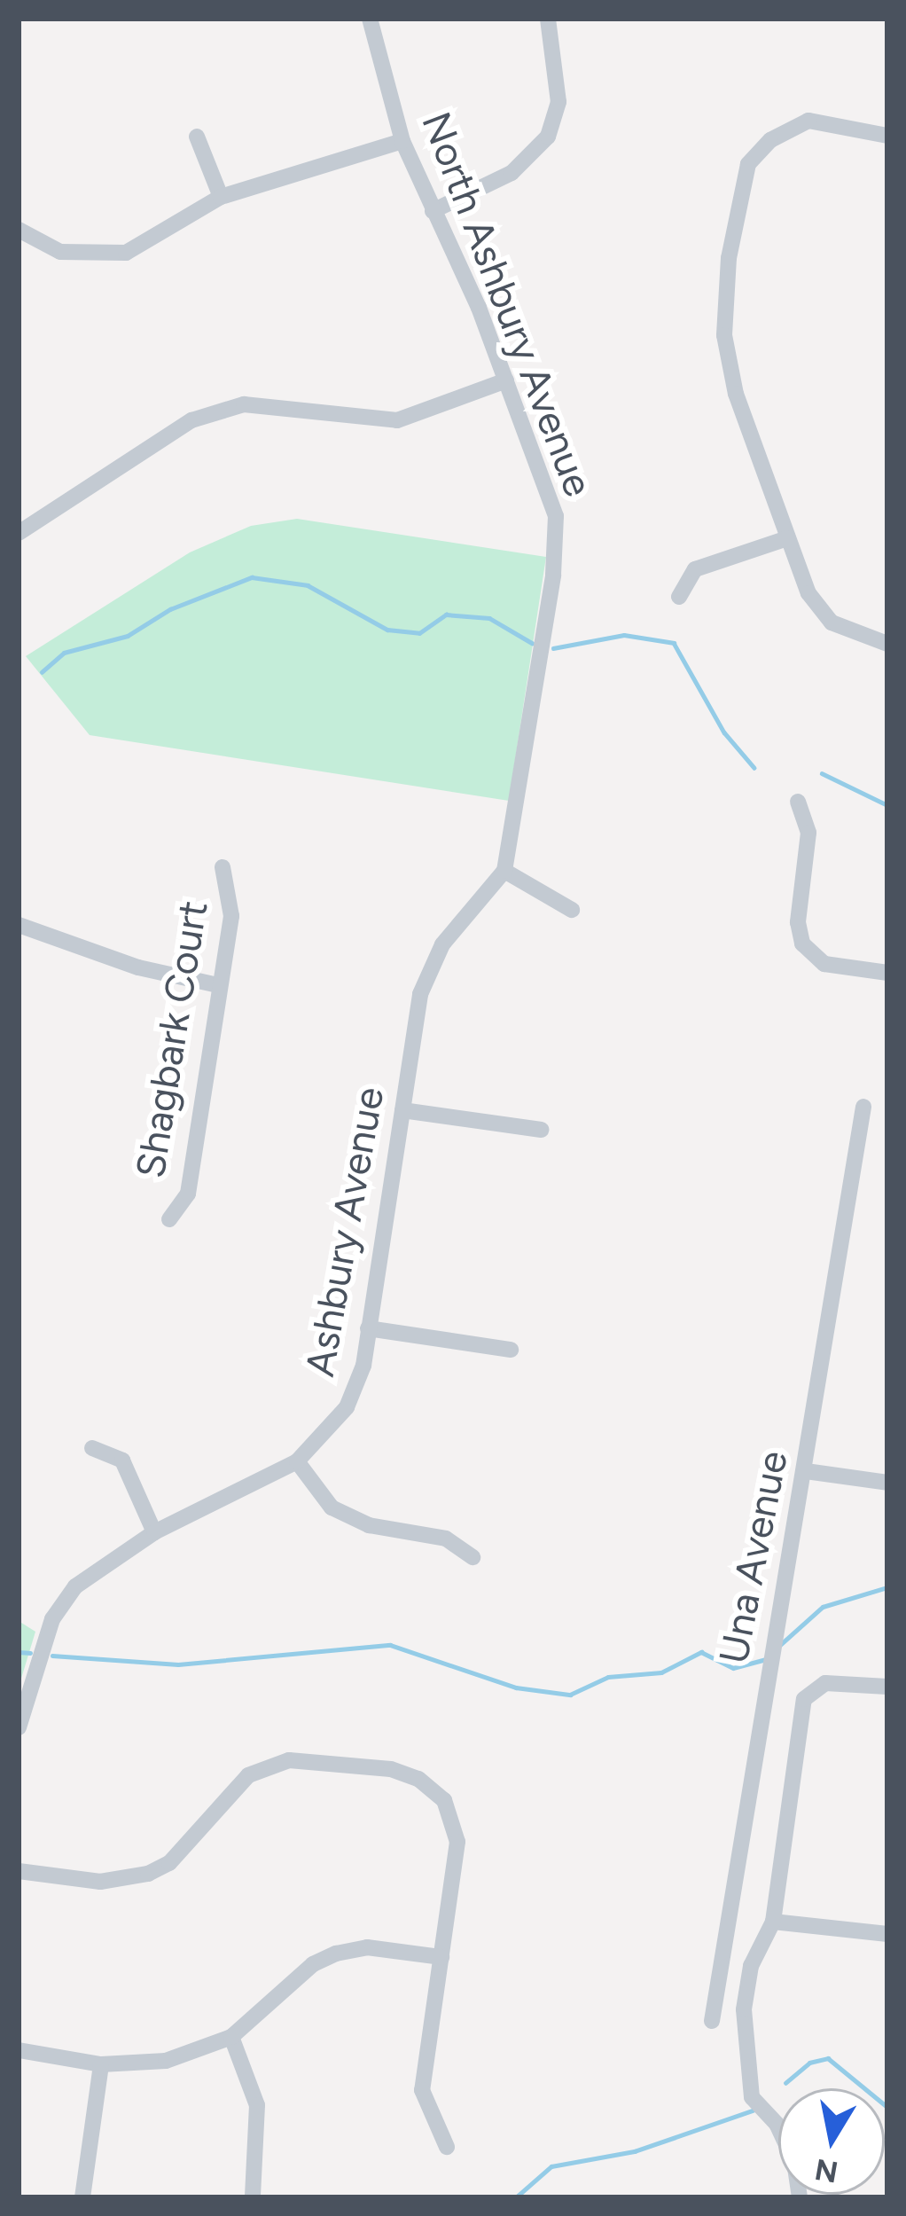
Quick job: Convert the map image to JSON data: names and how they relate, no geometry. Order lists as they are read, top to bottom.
{
  "streets": {
    "street": [
      "North Ashbury Avenue",
      "Shagbark Court",
      "Ashbury Avenue",
      "Una Avenue"
    ]
  },
  "crossings": [
    ["North Ashbury Avenue", "Ashbury Avenue"]
  ],
  "north": "bottom"
}
